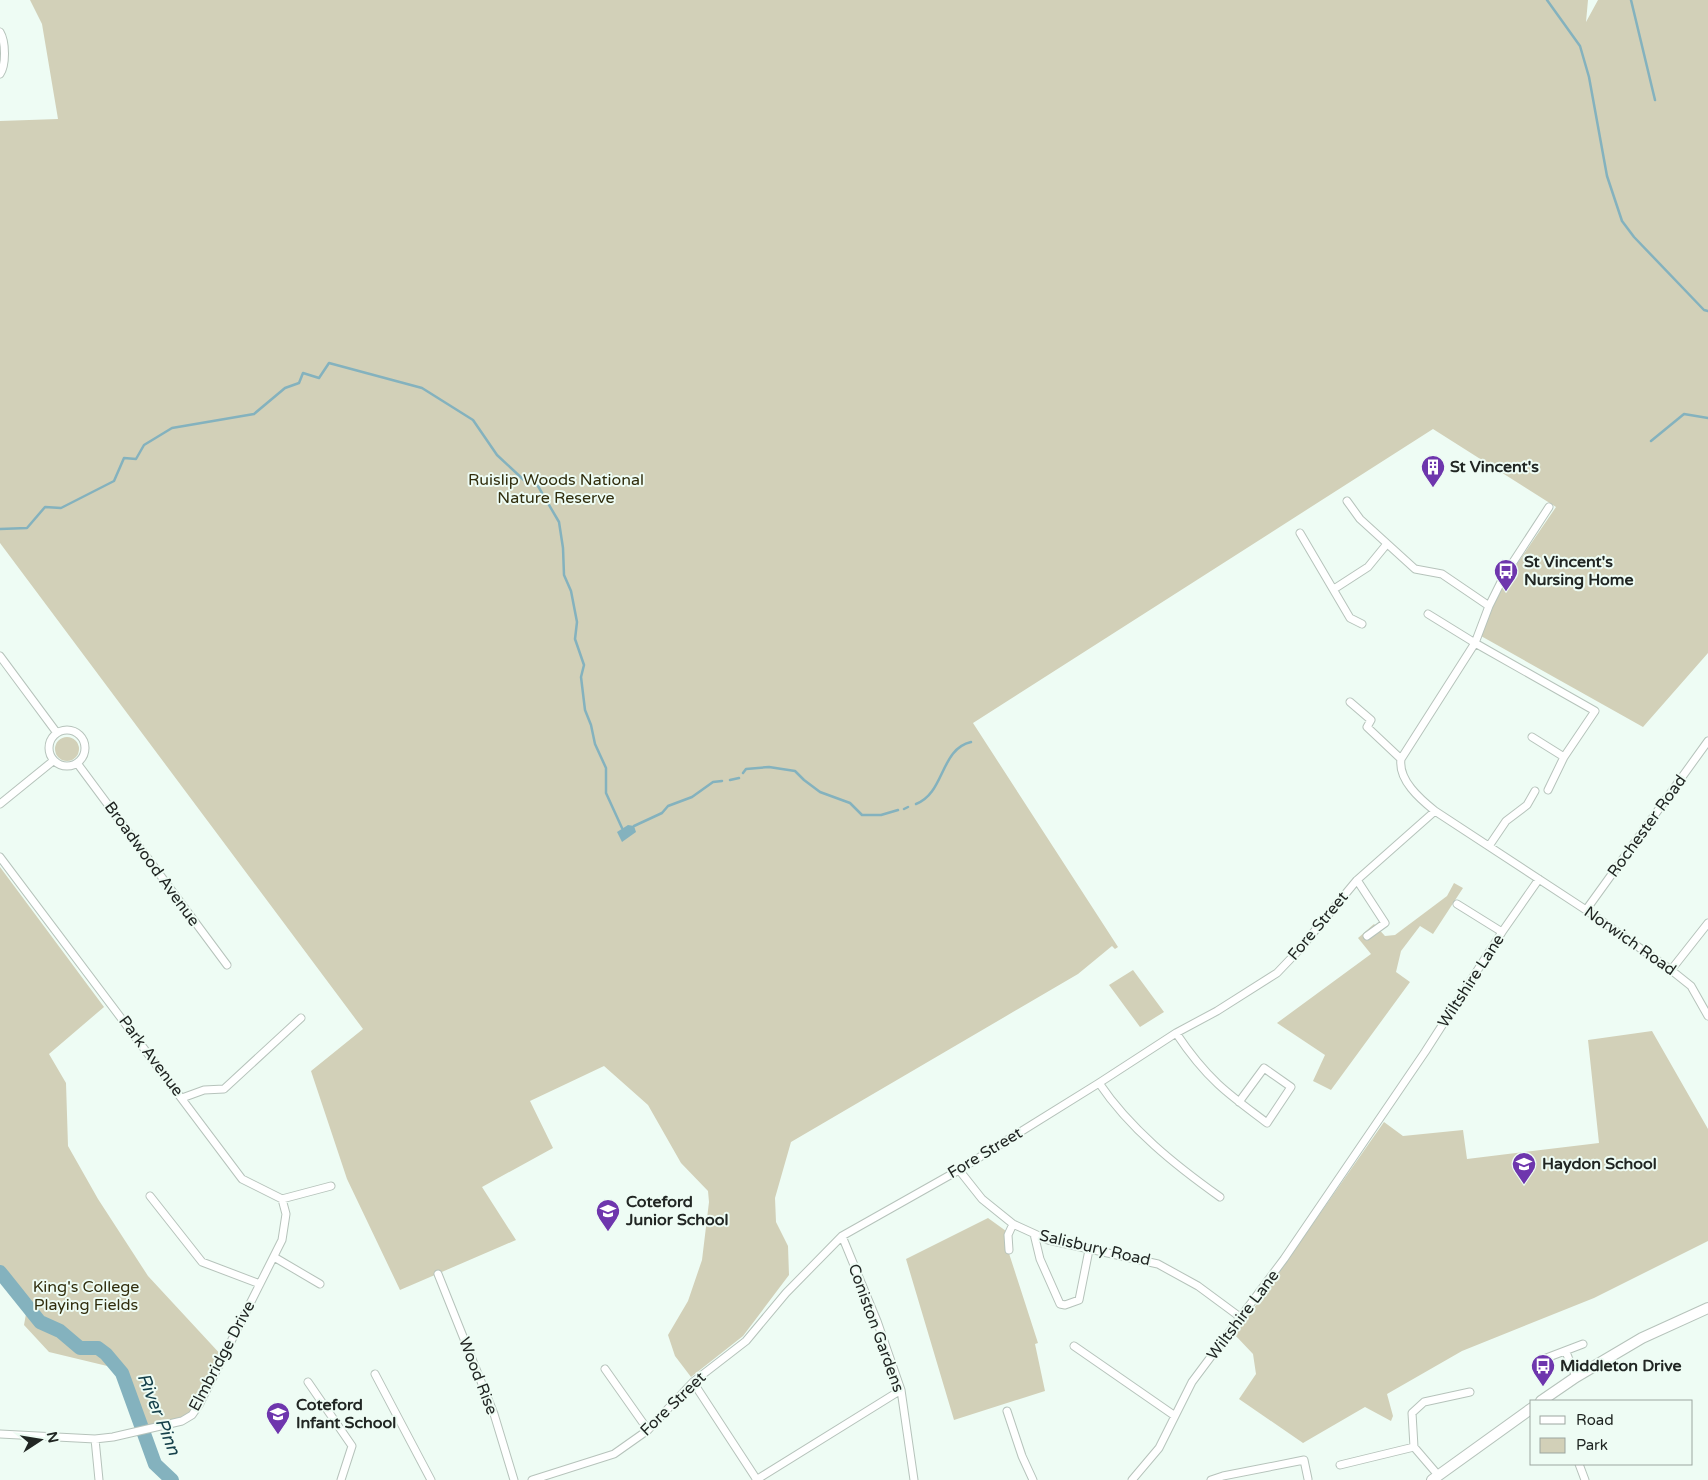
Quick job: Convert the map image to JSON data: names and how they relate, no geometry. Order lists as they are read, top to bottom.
{
  "streets": {
    "street": [
      "Rochester Road",
      "Broadwood Avenue",
      "Fore Street",
      "Norwich Road",
      "Wiltshire Lane",
      "Park Avenue",
      "Salisbury Road",
      "Coniston Gardens",
      "Elmbridge Drive",
      "Wood Rise"
    ]
  },
  "crossings": [
    ["Rochester Road", "Norwich Road"],
    ["Fore Street", "Salisbury Road"],
    ["Fore Street", "Coniston Gardens"],
    ["Norwich Road", "Wiltshire Lane"],
    ["Wiltshire Lane", "Salisbury Road"],
    ["Park Avenue", "Elmbridge Drive"]
  ],
  "water": ["River Pinn"],
  "parks": ["Ruislip Woods National Nature Reserve", "King's College Playing Fields"],
  "places": {
    "building": ["St Vincent's"],
    "bus stop": ["St Vincent's Nursing Home", "Middleton Drive"],
    "school or university": ["Haydon School", "Coteford Junior School", "Coteford Infant School"]
  },
  "legend": ["Road", "Park"],
  "north": "right"
}
